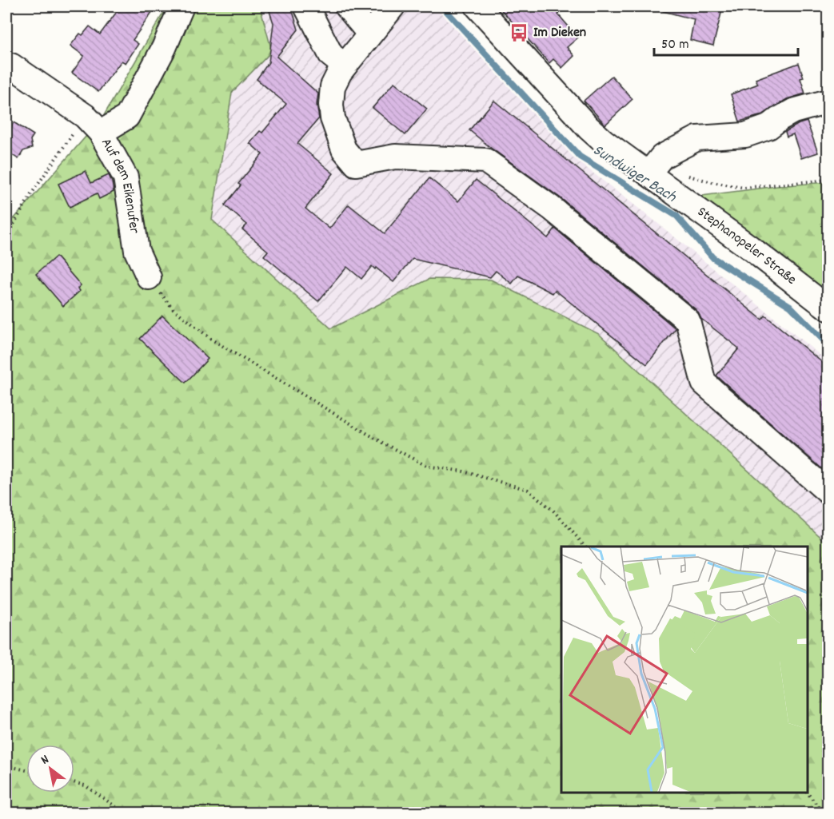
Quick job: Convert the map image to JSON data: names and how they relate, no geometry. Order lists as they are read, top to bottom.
{
  "streets": {
    "street": ["Auf dem Eikenufer", "Stephanopeler Straße"]
  },
  "water": ["Sundwiger Bach"],
  "places": {
    "bus stop": ["Im Dieken"]
  },
  "scale_bar": "50 m",
  "north": "top left"
}
